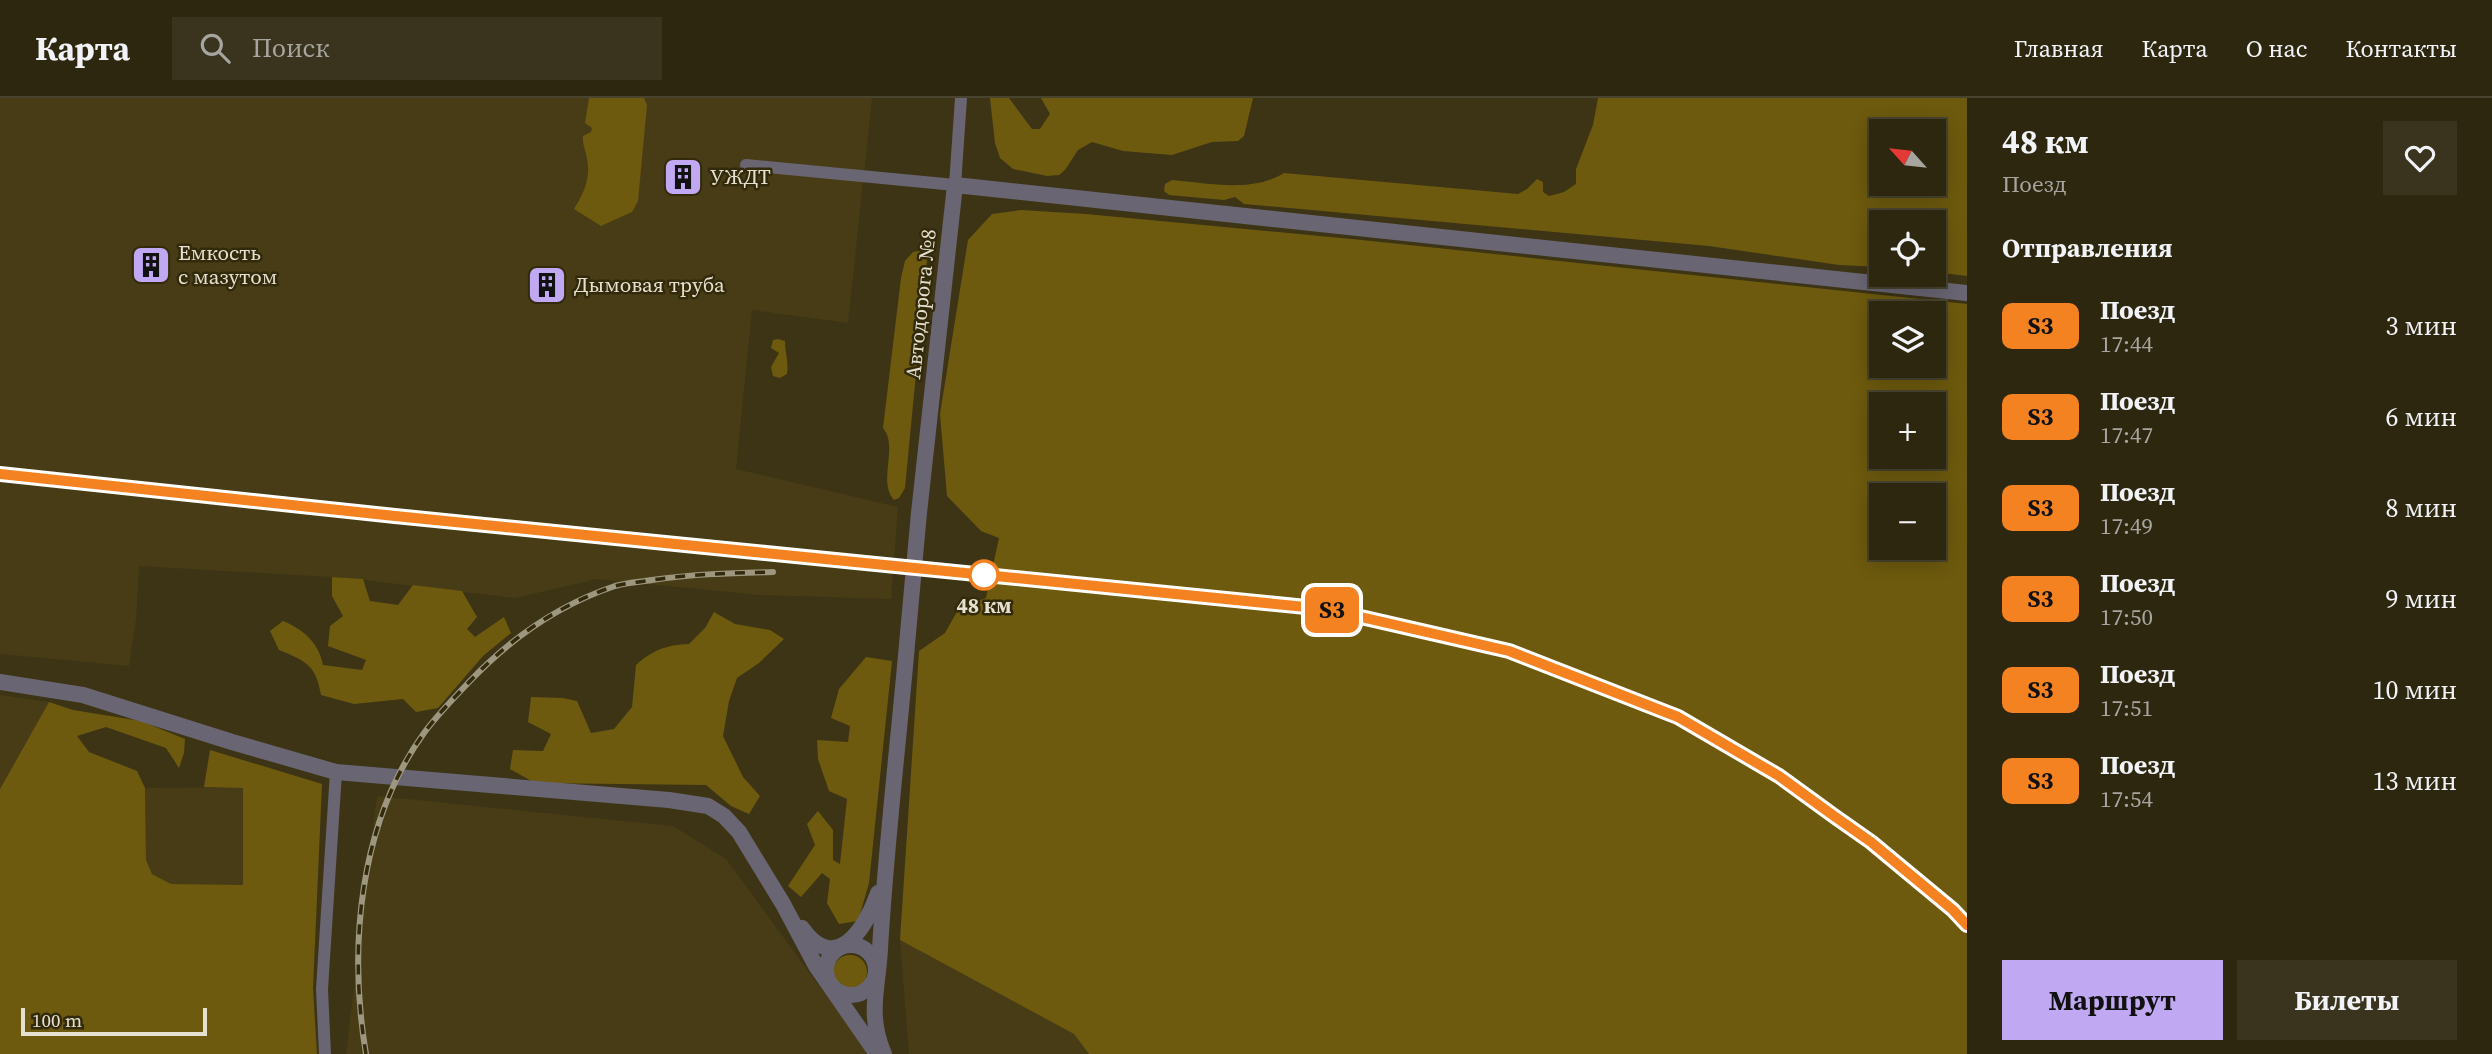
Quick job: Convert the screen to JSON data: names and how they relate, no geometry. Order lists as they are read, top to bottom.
{
  "streets": {
    "street": ["Автодорога №8"]
  },
  "places": {
    "building": ["УЖДТ", "Емкость с мазутом", "Дымовая труба"],
    "other": ["48 км"]
  },
  "scale_bar": "100 m",
  "north": "top left",
  "page": {
    "header": "Карта",
    "search": "Поиск",
    "nav": [
      "Главная",
      "Карта",
      "О нас",
      "Контакты"
    ],
    "on_map": "S3",
    "heading": [
      ["48 км", "Поезд"],
      "Отправления"
    ],
    "map_buttons": ["+", "−"],
    "list": [
      {
        "mark": "S3",
        "name": "Поезд",
        "note": "17:44",
        "value": "3 мин"
      },
      {
        "mark": "S3",
        "name": "Поезд",
        "note": "17:47",
        "value": "6 мин"
      },
      {
        "mark": "S3",
        "name": "Поезд",
        "note": "17:49",
        "value": "8 мин"
      },
      {
        "mark": "S3",
        "name": "Поезд",
        "note": "17:50",
        "value": "9 мин"
      },
      {
        "mark": "S3",
        "name": "Поезд",
        "note": "17:51",
        "value": "10 мин"
      },
      {
        "mark": "S3",
        "name": "Поезд",
        "note": "17:54",
        "value": "13 мин"
      }
    ],
    "buttons": ["Маршрут", "Билеты"],
    "scale": "100 m"
  }
}
